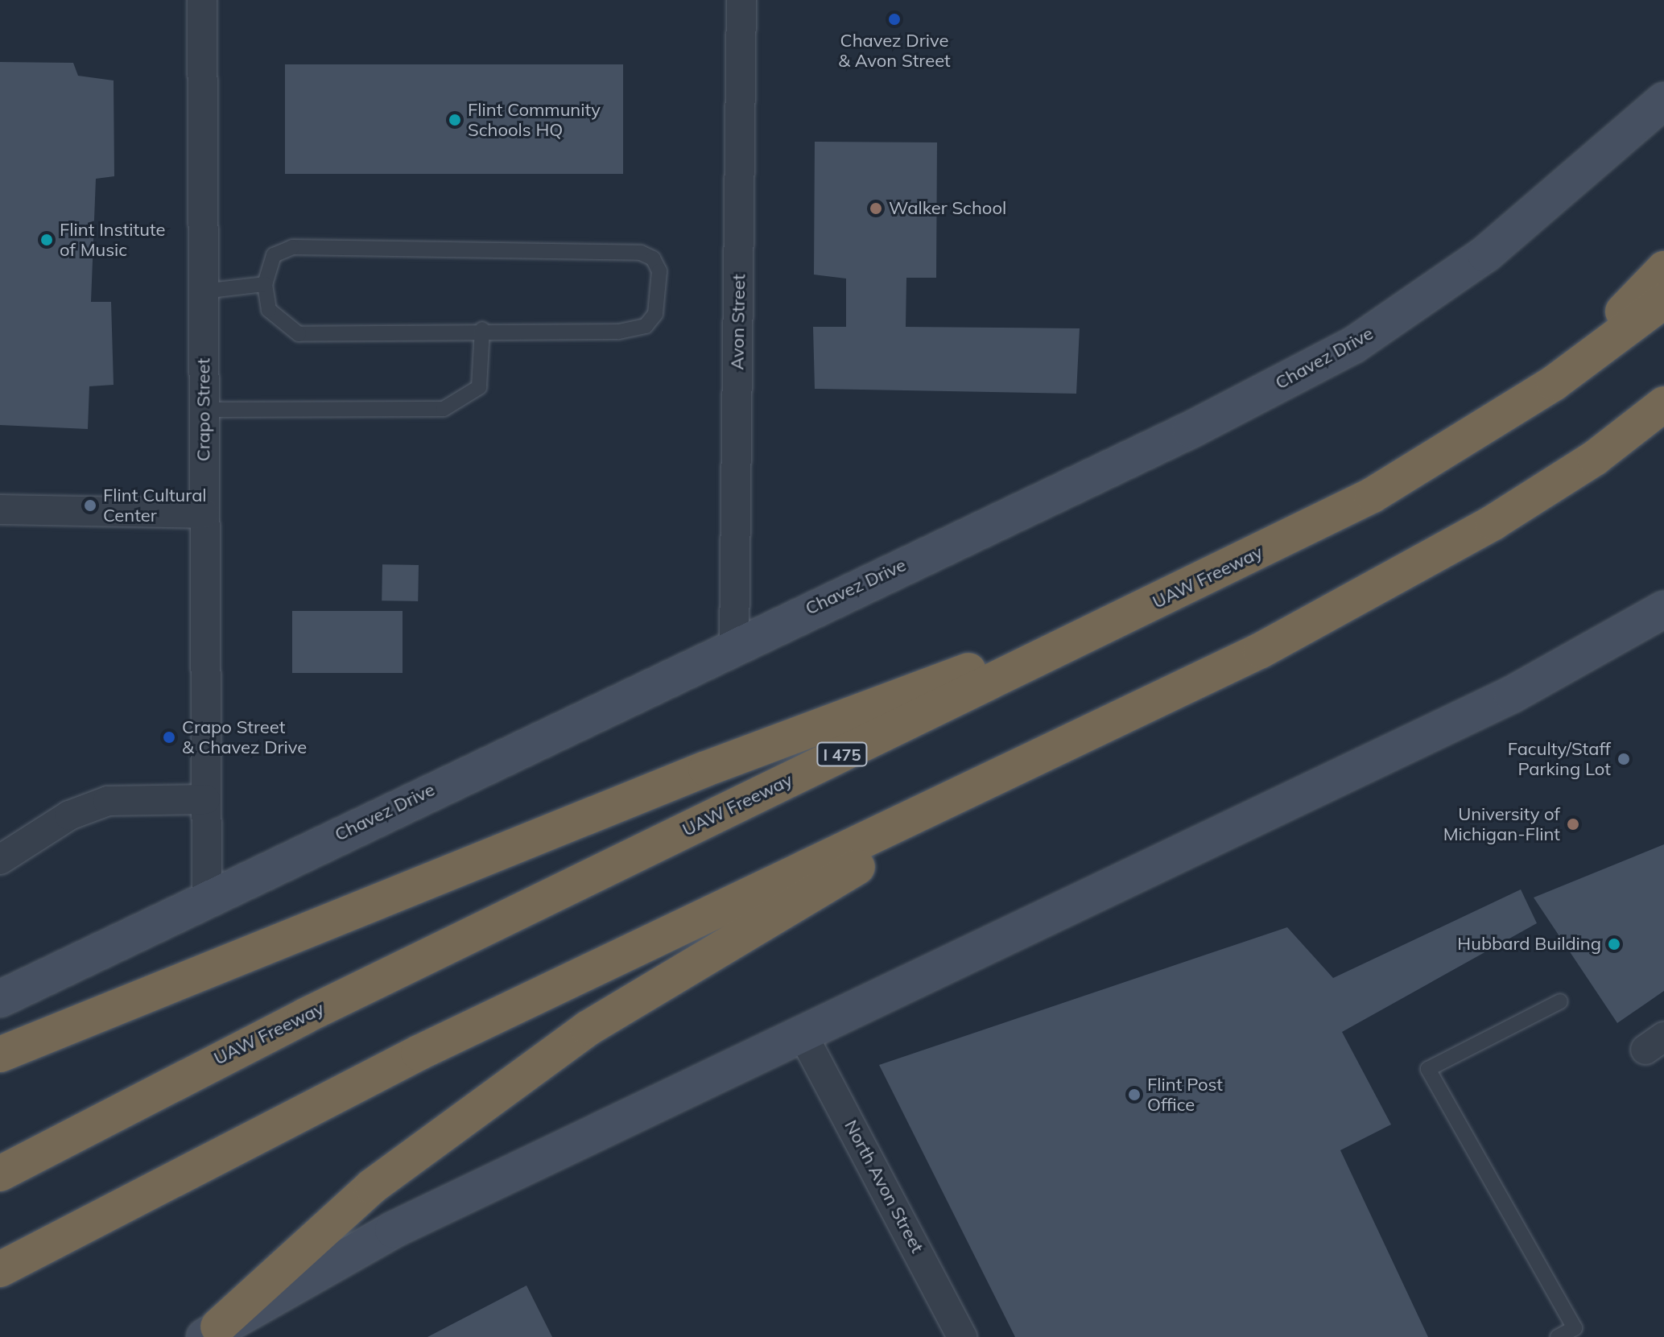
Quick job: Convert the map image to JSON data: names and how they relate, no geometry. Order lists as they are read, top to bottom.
{
  "streets": {
    "highway": ["UAW Freeway", "I 475"],
    "main road": ["Chavez Drive"],
    "street": ["Avon Street", "Crapo Street", "North Avon Street"]
  },
  "crossings": [
    ["Avon Street", "Chavez Drive"],
    ["Chavez Drive", "Crapo Street"]
  ],
  "places": [
    "Chavez Drive & Avon Street",
    "Flint Community Schools HQ",
    "Walker School",
    "Flint Institute of Music",
    "Flint Cultural Center",
    "Crapo Street & Chavez Drive",
    "Faculty/Staff Parking Lot",
    "University of Michigan-Flint",
    "Hubbard Building",
    "Flint Post Office"
  ]
}
